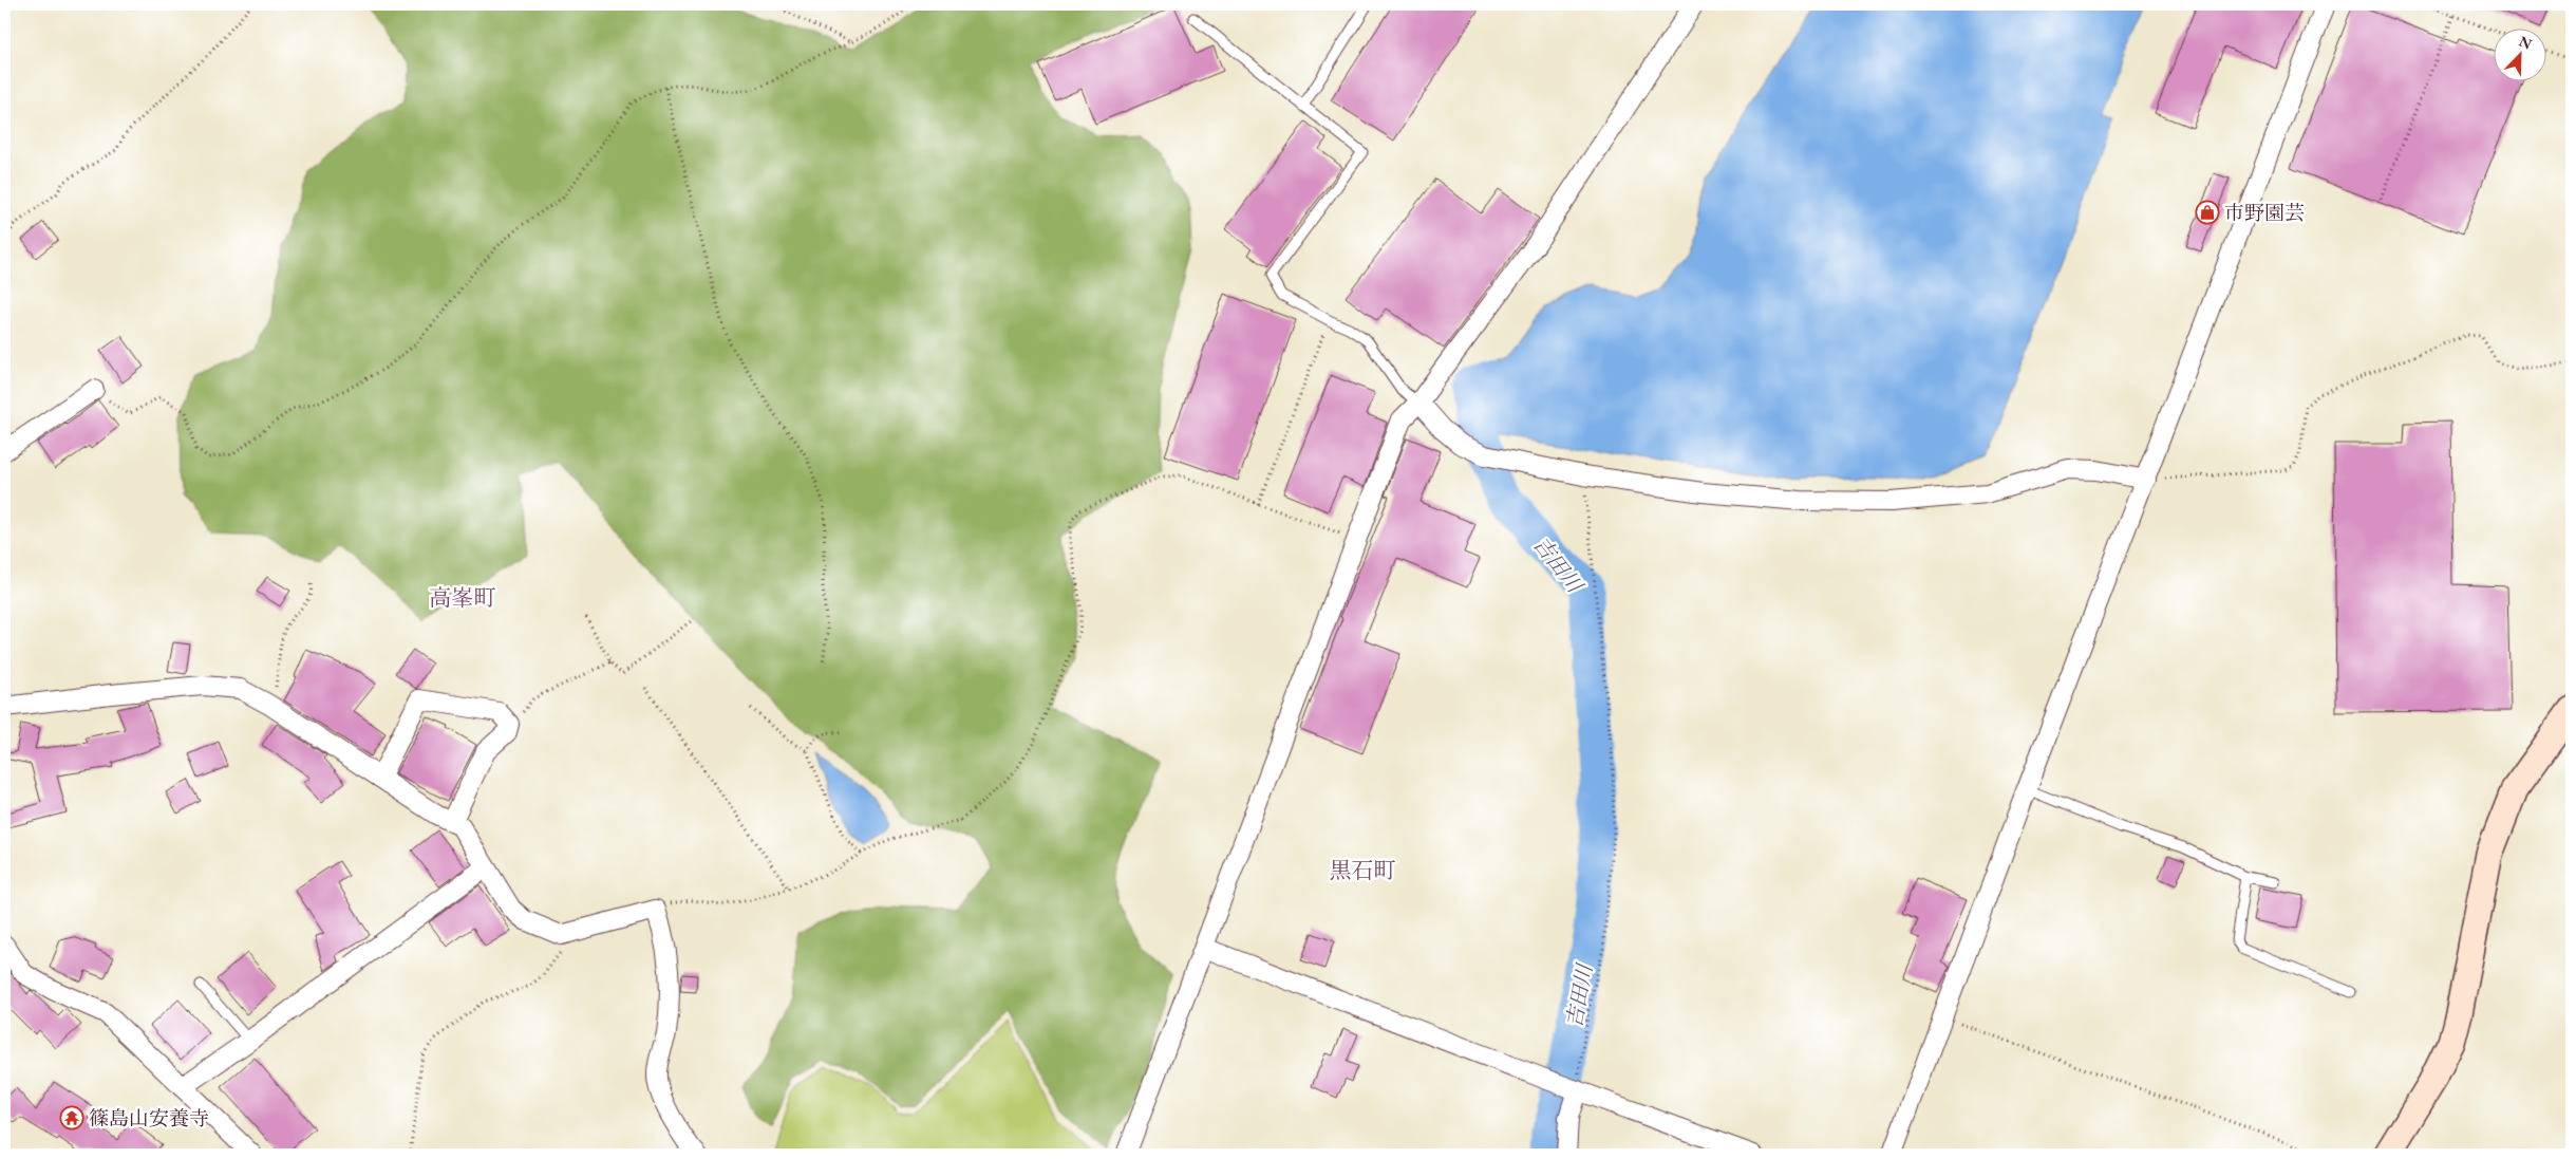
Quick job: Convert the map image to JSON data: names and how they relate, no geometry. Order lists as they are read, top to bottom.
{
  "districts": ["高峯町", "黒石町"],
  "water": ["吉田川"],
  "places": {
    "shop": ["市野園芸"],
    "temple": ["篠島山安養寺"]
  },
  "north": "top right"
}
